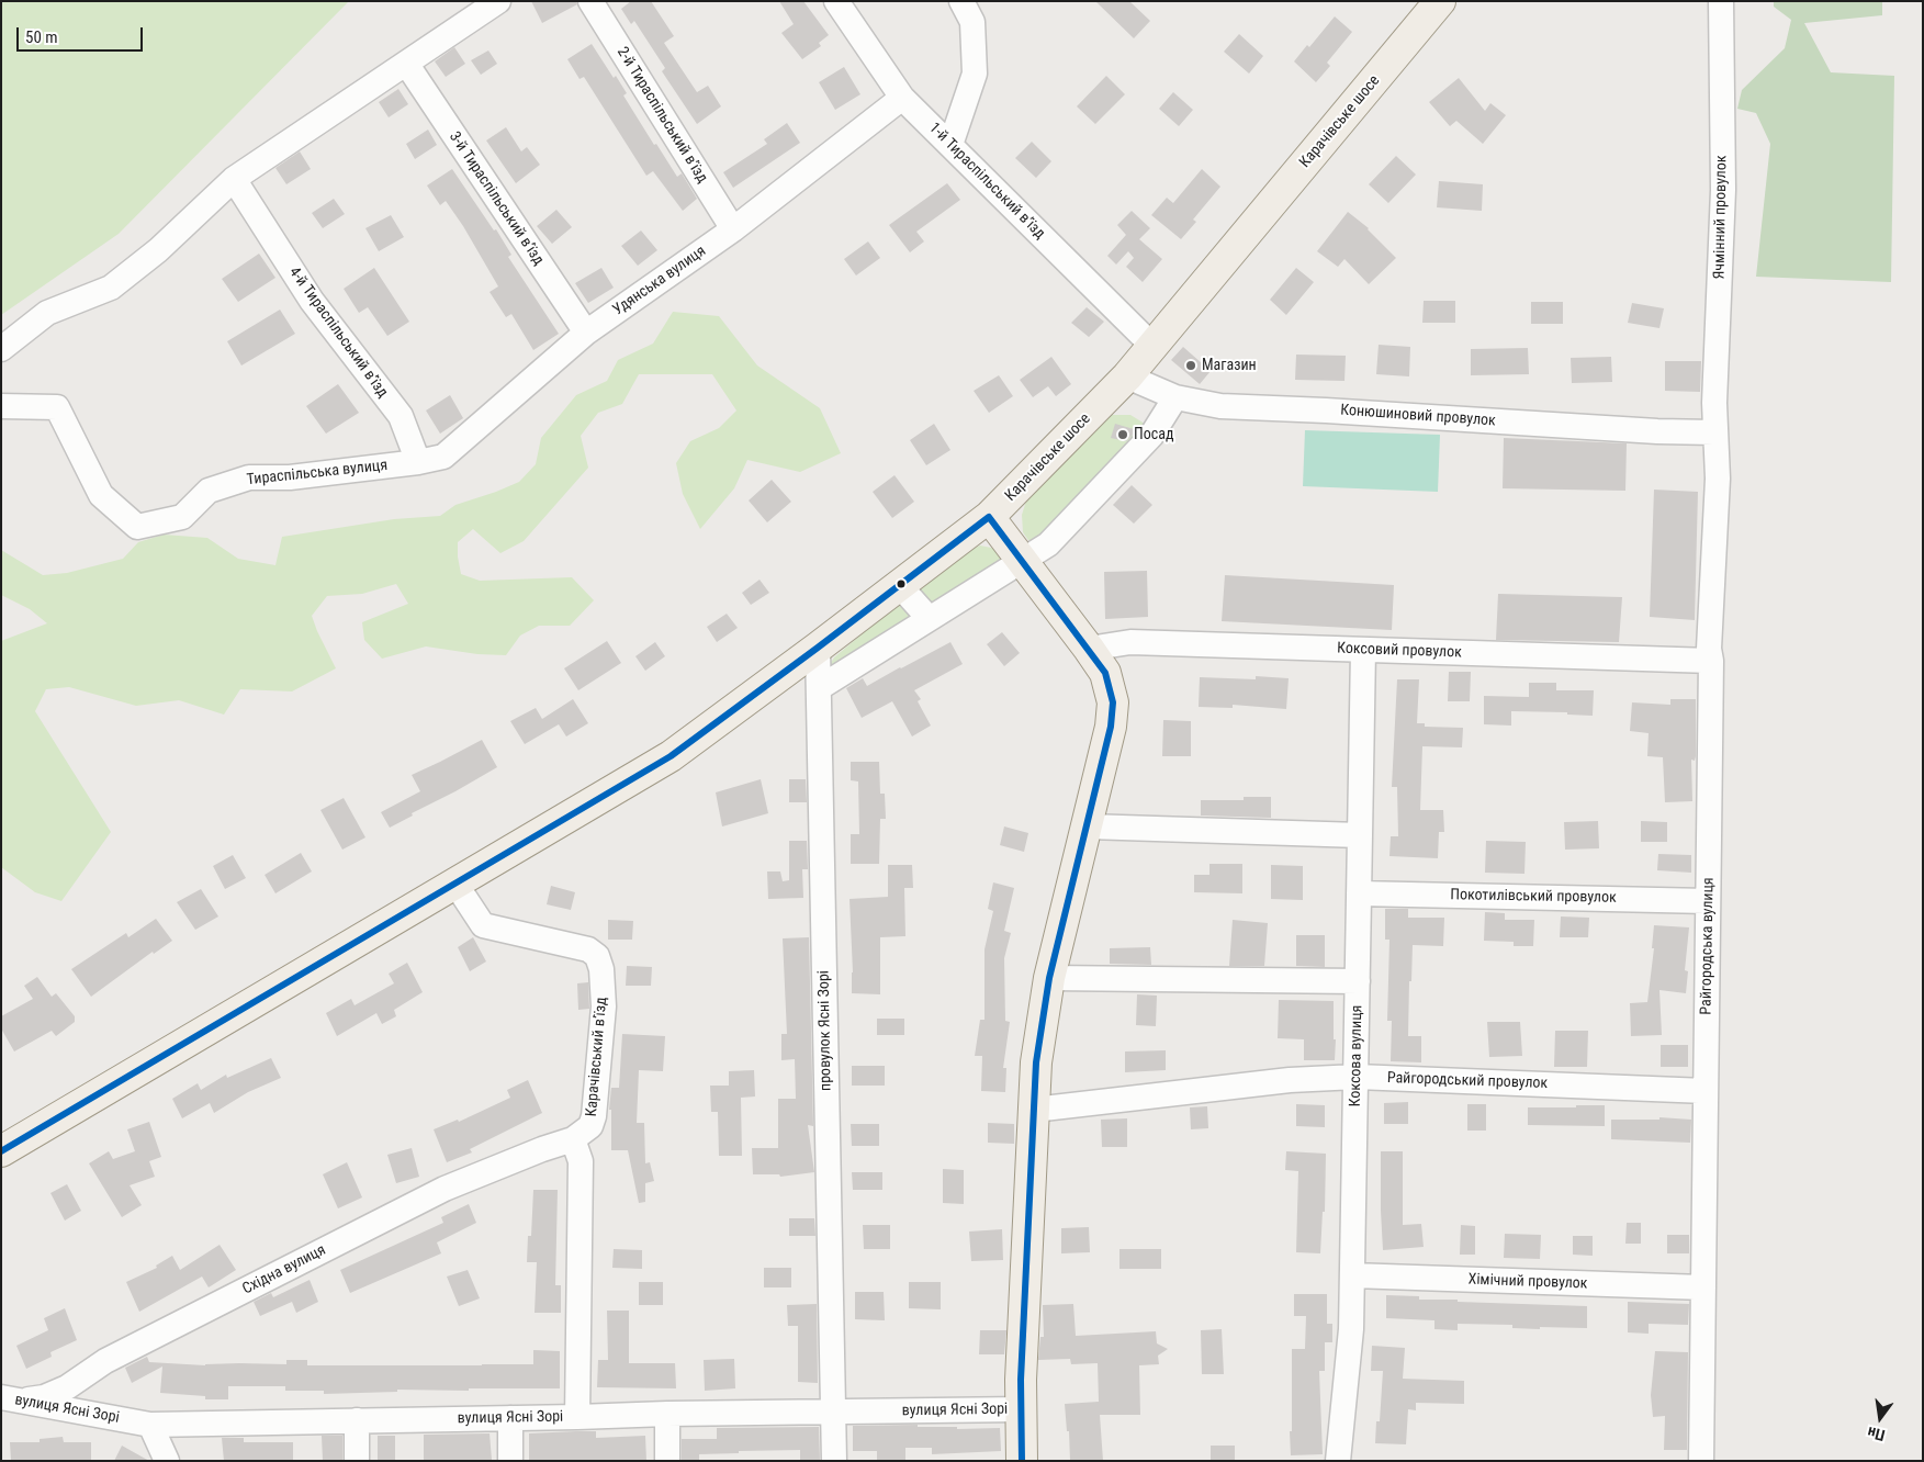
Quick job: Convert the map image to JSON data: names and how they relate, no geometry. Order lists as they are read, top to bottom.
{
  "streets": {
    "main road": ["Карачівське шосе"],
    "street": [
      "2-й Тираспільський в’їзд",
      "1-й Тираспільський в’їзд",
      "3-й Тираспільський в’їзд",
      "Ячмінний провулок",
      "Удянська вулиця",
      "4-й Тираспільський в’їзд",
      "Конюшиновий провулок",
      "Тираспільська вулиця",
      "Коксовий провулок",
      "Покотилівський провулок",
      "Райгородська вулиця",
      "провулок Ясні Зорі",
      "Коксова вулиця",
      "Карачівський в’їзд",
      "Райгородський провулок",
      "Східна вулиця",
      "Хімічний провулок",
      "вулиця Ясні Зорі"
    ]
  },
  "crossings": [
    ["2-й Тираспільський в’їзд", "Удянська вулиця"],
    ["Карачівське шосе", "1-й Тираспільський в’їзд"],
    ["Карачівське шосе", "Конюшиновий провулок"],
    ["Карачівське шосе", "провулок Ясні Зорі"],
    ["Карачівське шосе", "Карачівський в’їзд"],
    ["1-й Тираспільський в’їзд", "Удянська вулиця"],
    ["3-й Тираспільський в’їзд", "Удянська вулиця"],
    ["Ячмінний провулок", "Конюшиновий провулок"],
    ["Ячмінний провулок", "Райгородська вулиця"],
    ["Удянська вулиця", "4-й Тираспільський в’їзд"],
    ["Удянська вулиця", "Тираспільська вулиця"],
    ["4-й Тираспільський в’їзд", "Тираспільська вулиця"],
    ["Конюшиновий провулок", "Райгородська вулиця"],
    ["Коксовий провулок", "Райгородська вулиця"],
    ["Коксовий провулок", "Коксова вулиця"],
    ["Покотилівський провулок", "Райгородська вулиця"],
    ["Покотилівський провулок", "Коксова вулиця"],
    ["Райгородська вулиця", "Райгородський провулок"],
    ["Райгородська вулиця", "Хімічний провулок"],
    ["провулок Ясні Зорі", "вулиця Ясні Зорі"],
    ["Коксова вулиця", "Райгородський провулок"],
    ["Коксова вулиця", "Хімічний провулок"],
    ["Карачівський в’їзд", "Східна вулиця"],
    ["Східна вулиця", "вулиця Ясні Зорі"]
  ],
  "places": ["Магазин", "Посад"],
  "scale_bar": "50 m",
  "north": "bottom"
}
